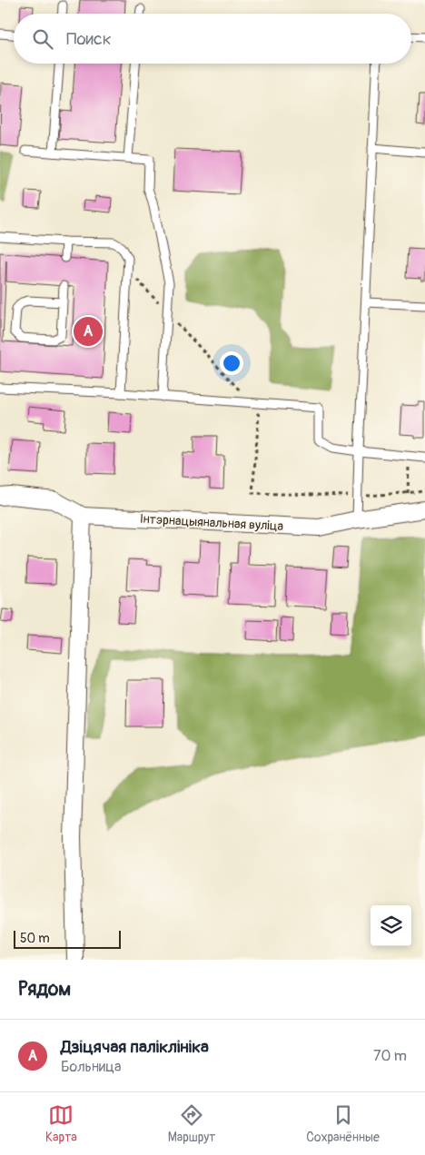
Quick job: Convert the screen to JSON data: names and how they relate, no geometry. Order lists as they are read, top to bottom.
{
  "streets": {
    "street": ["Інтэрнацыянальная вуліца"]
  },
  "scale_bar": "50 m",
  "page": {
    "search": "Поиск",
    "pins": "A",
    "scale": "50 m",
    "heading": "Рядом",
    "list": [
      {
        "mark": "A",
        "name": "Дзіцячая паліклініка",
        "note": "Больница",
        "value": "70 m"
      }
    ],
    "nav": ["Карта", "Маршрут", "Сохранённые"]
  }
}
